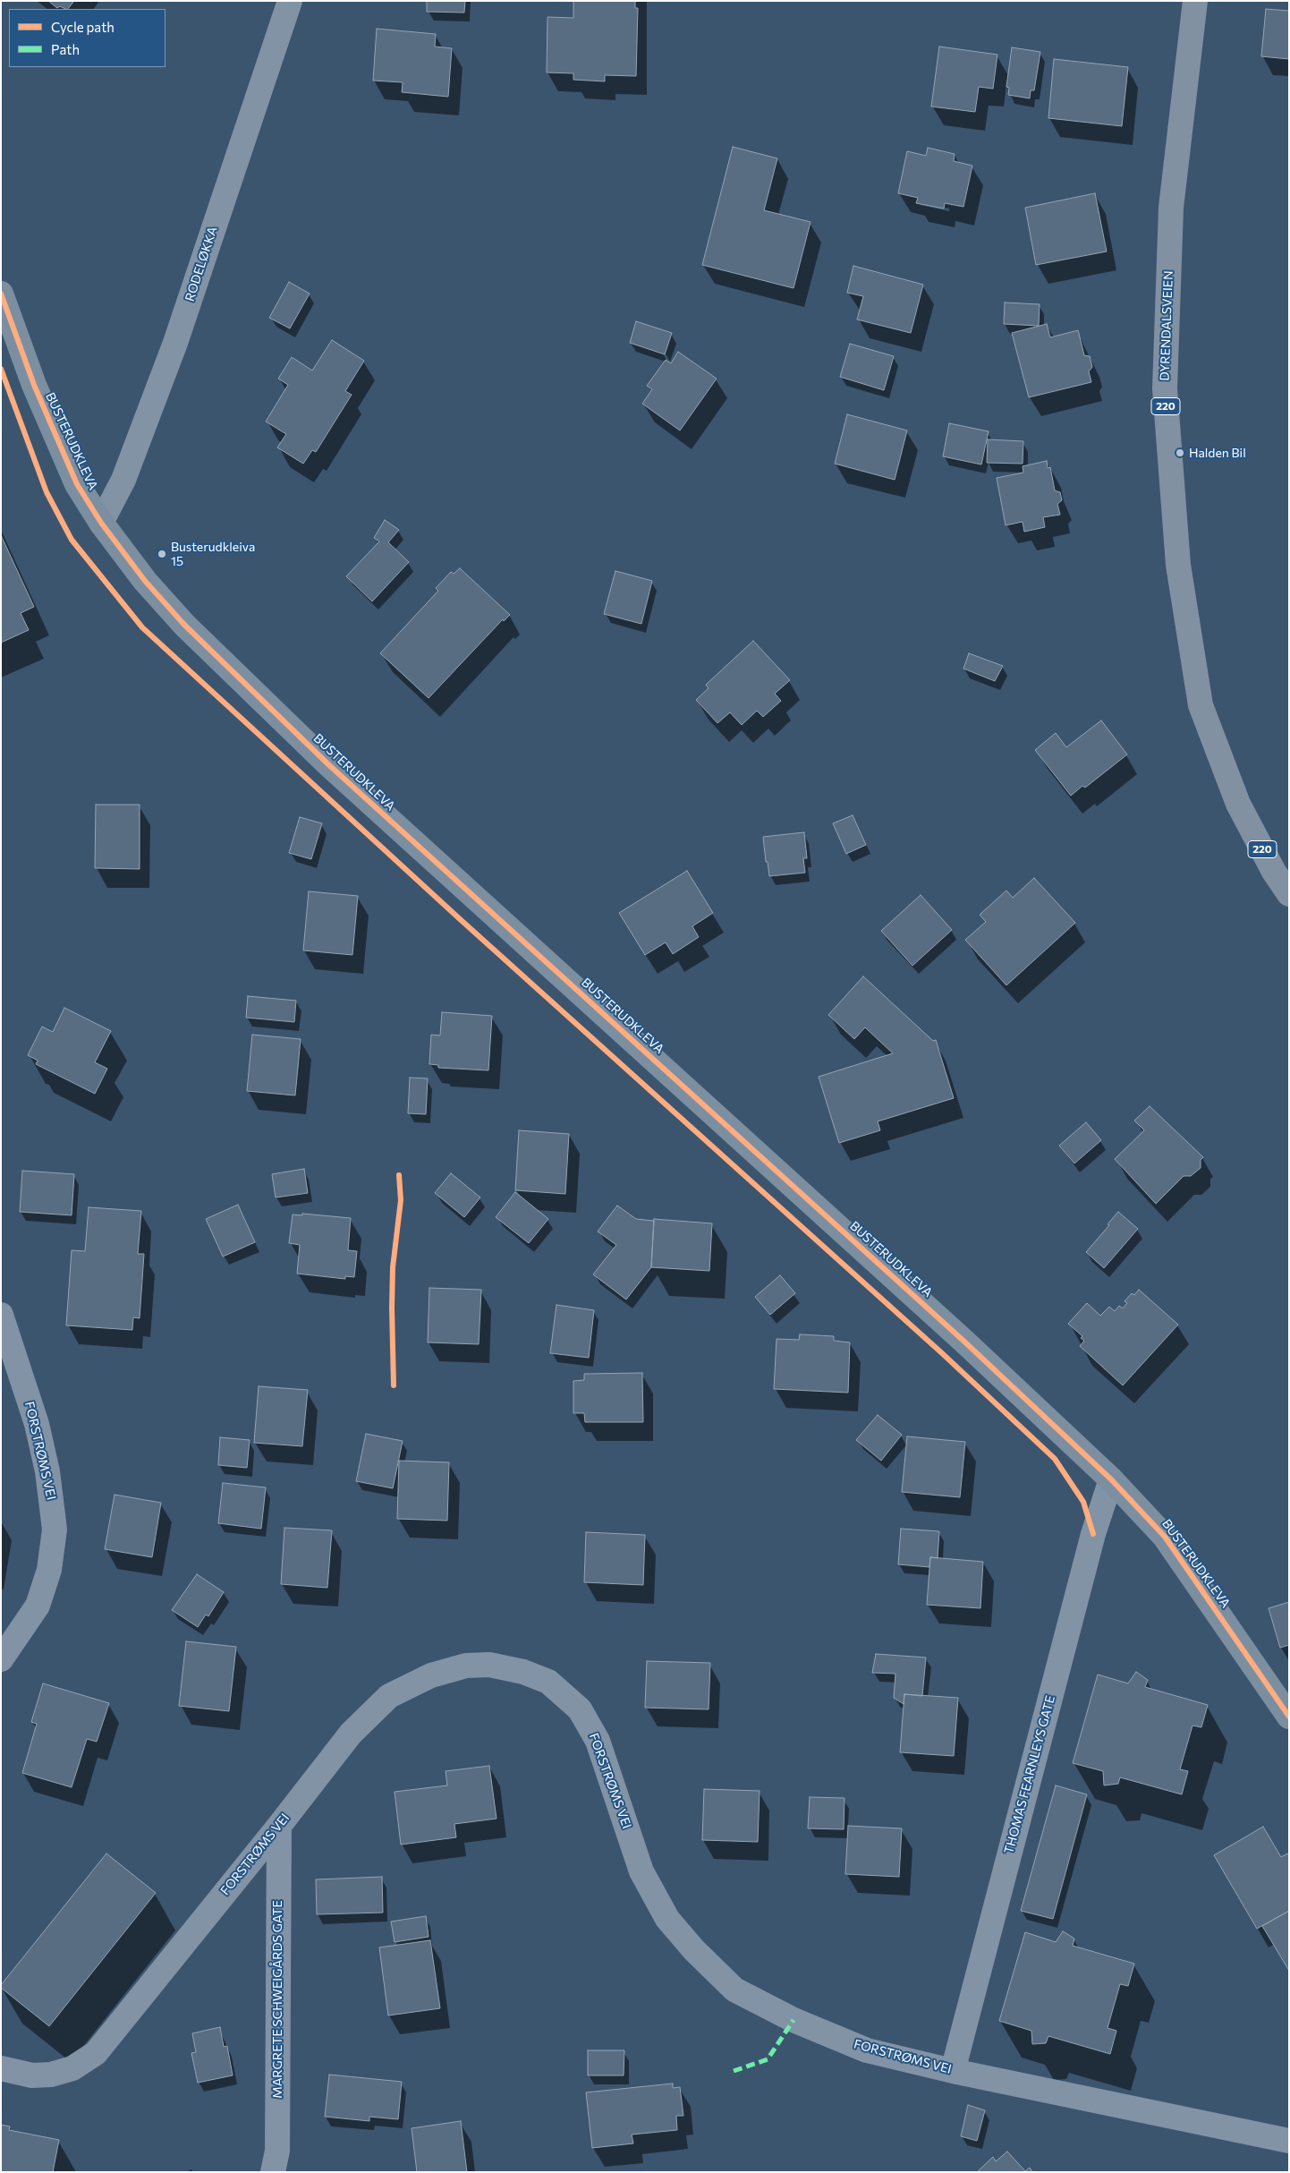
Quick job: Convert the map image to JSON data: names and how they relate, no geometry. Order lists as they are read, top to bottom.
{
  "streets": {
    "main road": ["DYRENDALSVEIEN", "220"],
    "street": [
      "RODELØKKA",
      "BUSTERUDKLEVA",
      "FORSTRØMS VEI",
      "THOMAS FEARNLEYS GATE",
      "MARGRETE SCHWEIGÅRDS GATE"
    ]
  },
  "crossings": [
    ["RODELØKKA", "BUSTERUDKLEVA"],
    ["BUSTERUDKLEVA", "THOMAS FEARNLEYS GATE"],
    ["FORSTRØMS VEI", "THOMAS FEARNLEYS GATE"],
    ["FORSTRØMS VEI", "MARGRETE SCHWEIGÅRDS GATE"]
  ],
  "places": ["Halden Bil", "Busterudkleiva 15"],
  "legend": ["Cycle path", "Path"]
}
